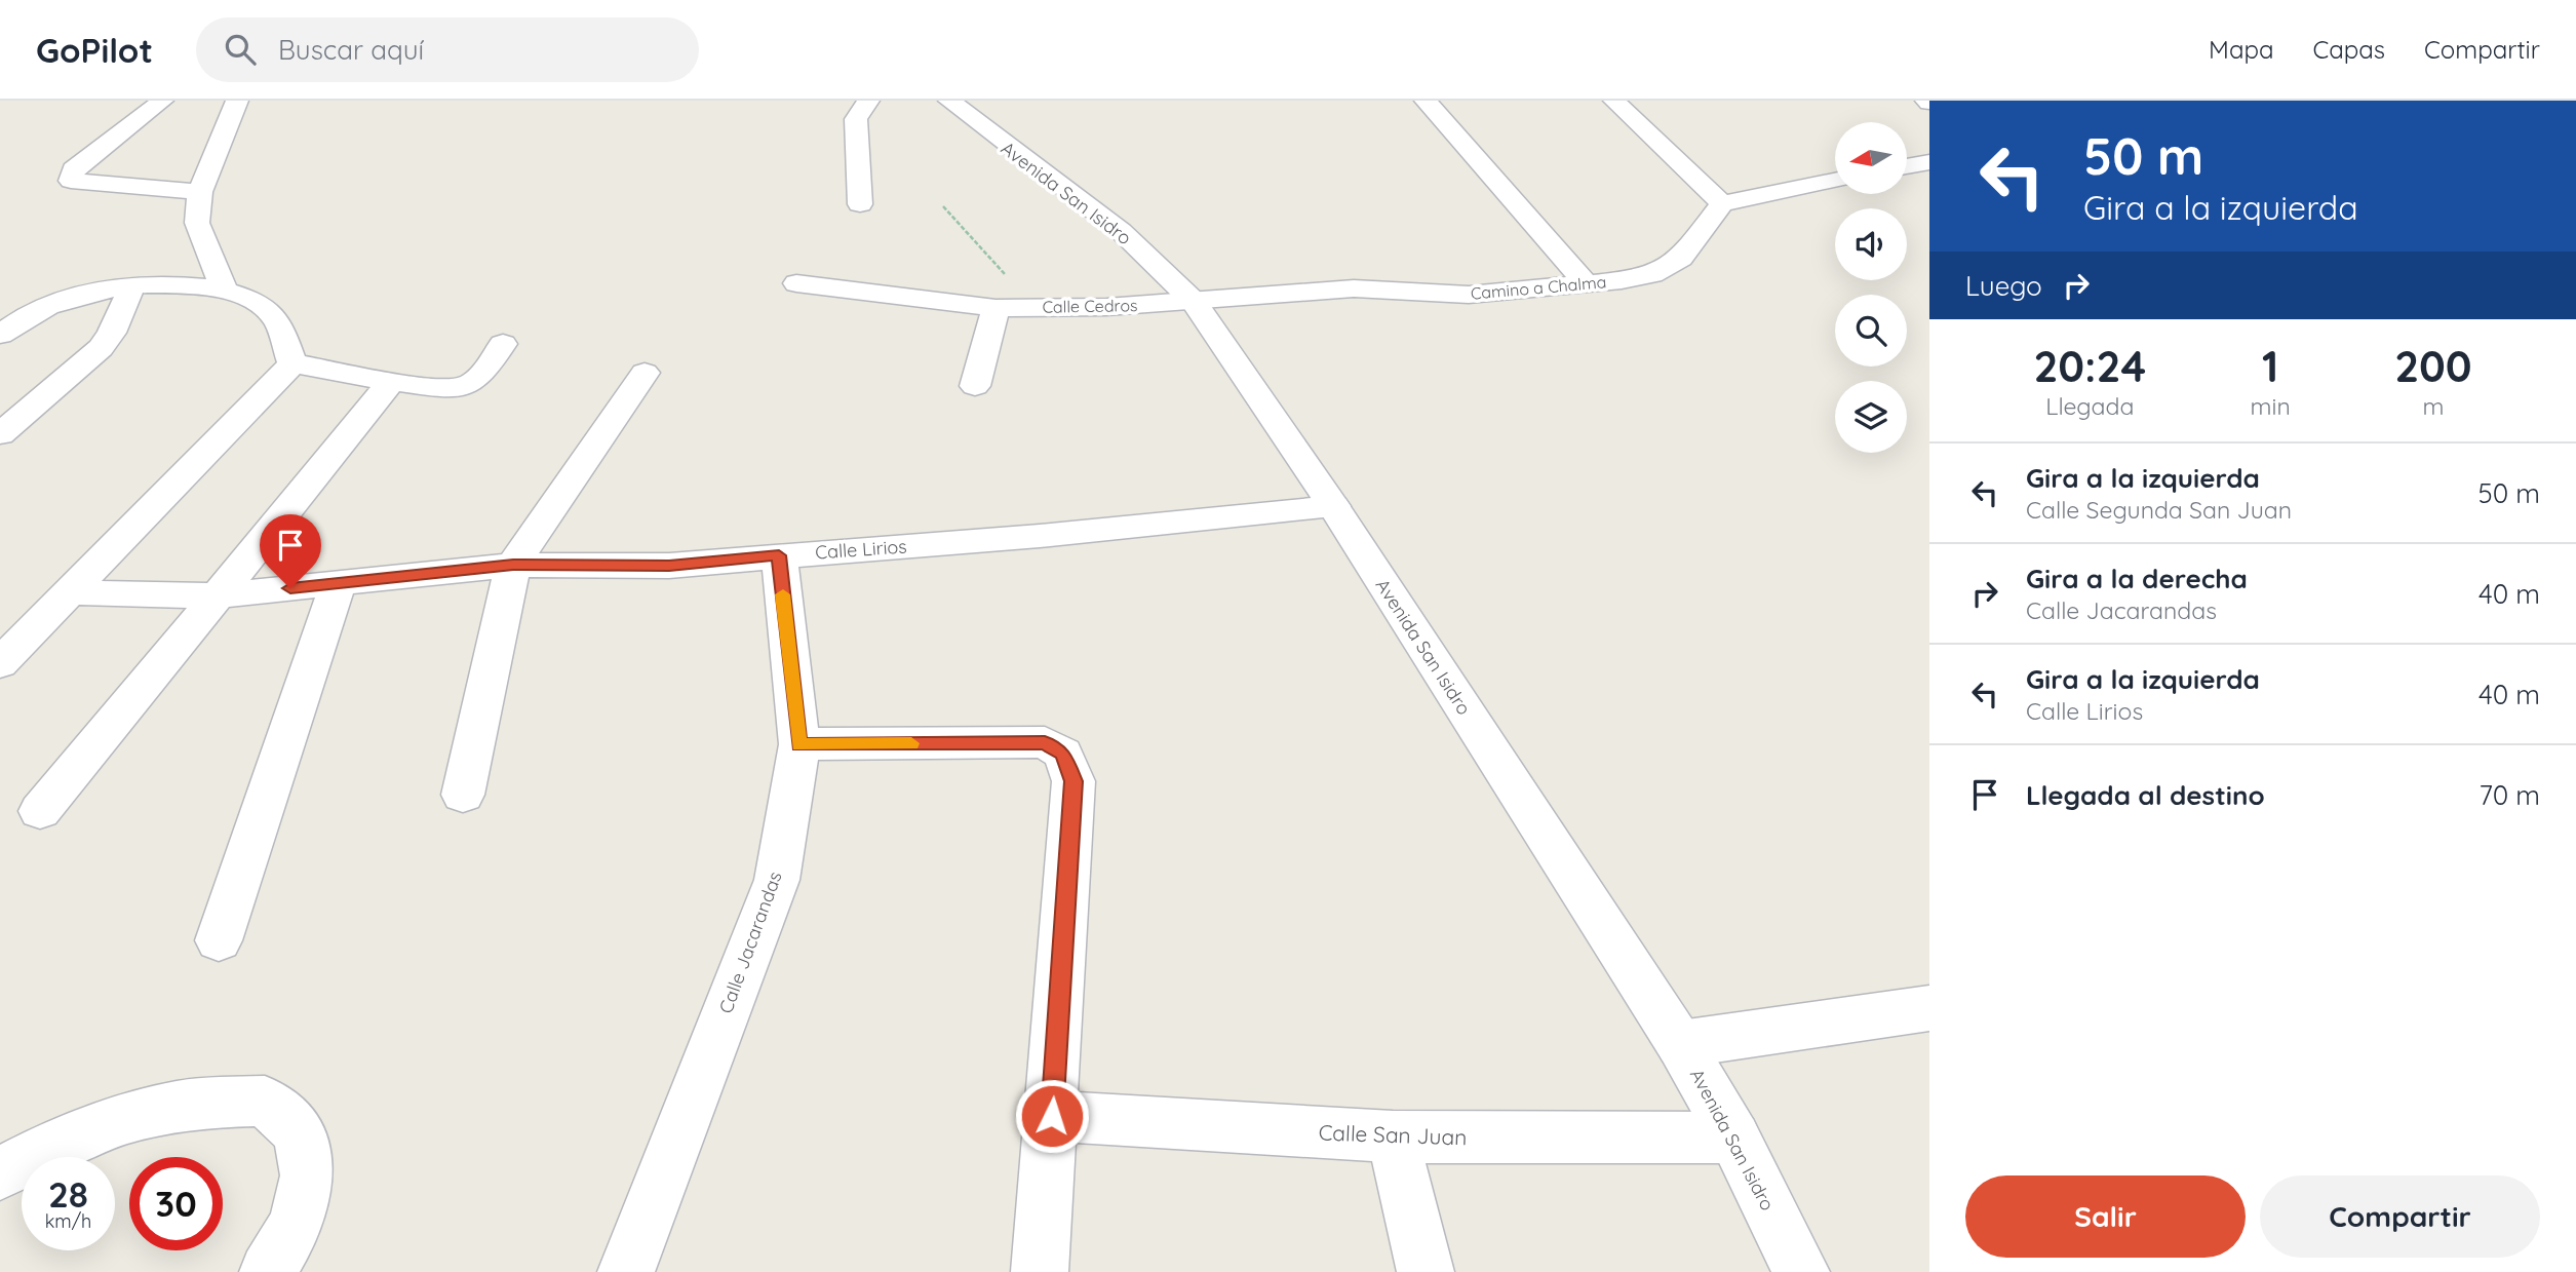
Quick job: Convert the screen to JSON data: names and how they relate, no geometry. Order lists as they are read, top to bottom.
{
  "streets": {
    "street": [
      "Avenida San Isidro",
      "Camino a Chalma",
      "Calle Cedros",
      "Calle Lirios",
      "Calle Jacarandas",
      "Calle San Juan"
    ]
  },
  "crossings": [
    ["Avenida San Isidro", "Camino a Chalma"],
    ["Avenida San Isidro", "Calle Cedros"],
    ["Avenida San Isidro", "Calle Lirios"],
    ["Avenida San Isidro", "Calle San Juan"],
    ["Camino a Chalma", "Calle Cedros"],
    ["Calle Lirios", "Calle Jacarandas"]
  ],
  "north": "left",
  "page": {
    "header": "GoPilot",
    "search": "Buscar aquí",
    "nav": ["Mapa", "Capas", "Compartir"],
    "turn": ["50 m", "Gira a la izquierda"],
    "then": "Luego",
    "eta": [
      "20:24",
      "Llegada",
      "1",
      "min",
      "200",
      "m"
    ],
    "list": [
      {
        "name": "Gira a la izquierda",
        "note": "Calle Segunda San Juan",
        "value": "50 m"
      },
      {
        "name": "Gira a la derecha",
        "note": "Calle Jacarandas",
        "value": "40 m"
      },
      {
        "name": "Gira a la izquierda",
        "note": "Calle Lirios",
        "value": "40 m"
      },
      {
        "name": "Llegada al destino",
        "value": "70 m"
      }
    ],
    "speed": "28 km/h",
    "limit": "30",
    "buttons": ["Salir", "Compartir"]
  }
}
